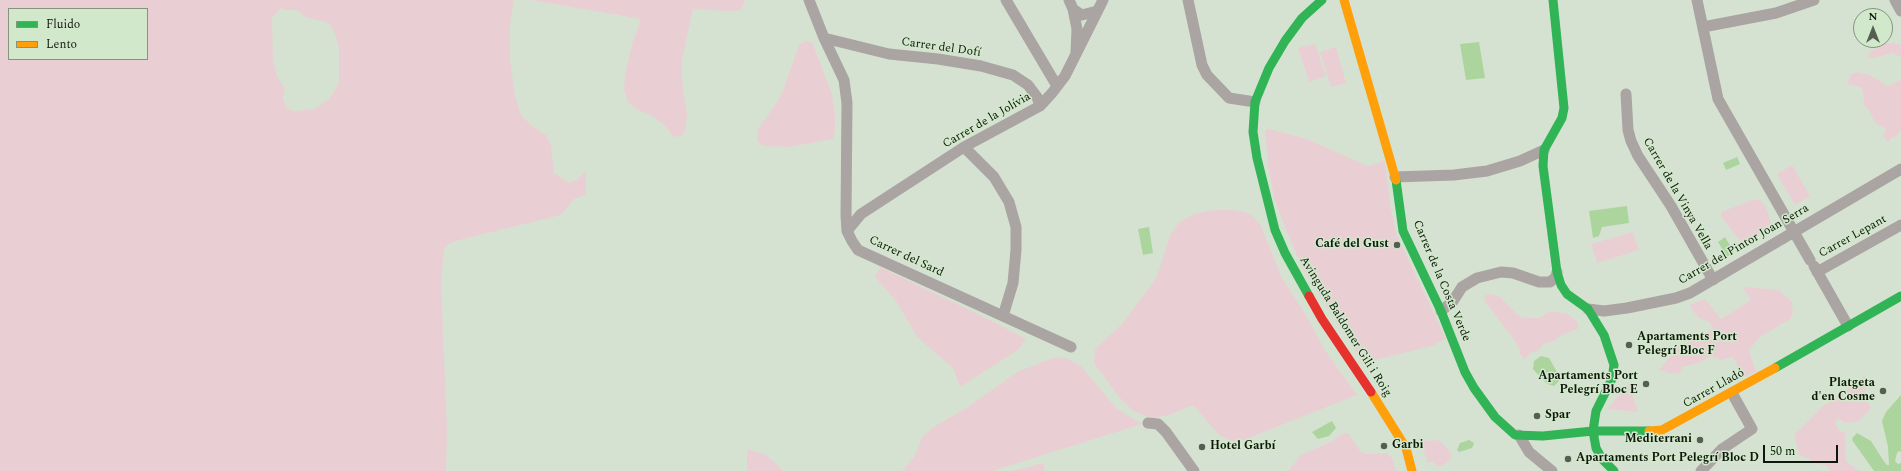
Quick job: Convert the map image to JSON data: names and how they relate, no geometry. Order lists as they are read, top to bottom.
{
  "streets": {
    "street": [
      "Carrer del Dofí",
      "Carrer de la Jolívia",
      "Carrer de la Vinya Vella",
      "Carrer Lepant",
      "Carrer del Pintor Joan Serra",
      "Carrer del Sard",
      "Carrer de la Costa Verde",
      "Avinguda Baldomer Gili i Roig",
      "Carrer Lladó"
    ]
  },
  "crossings": [
    ["Carrer del Dofí", "Carrer de la Jolívia"],
    ["Carrer del Dofí", "Carrer del Sard"],
    ["Carrer de la Jolívia", "Carrer del Sard"],
    ["Carrer de la Vinya Vella", "Carrer del Pintor Joan Serra"],
    ["Carrer de la Costa Verde", "Carrer Lladó"]
  ],
  "places": [
    "Café del Gust",
    "Apartaments Port Pelegrí Bloc F",
    "Apartaments Port Pelegrí Bloc E",
    "Platgeta d'en Cosme",
    "Spar",
    "Mediterrani",
    "Garbi",
    "Hotel Garbí",
    "Apartaments Port Pelegrí Bloc D"
  ],
  "legend": ["Fluido", "Lento"],
  "scale_bar": "50 m",
  "north": "top"
}
